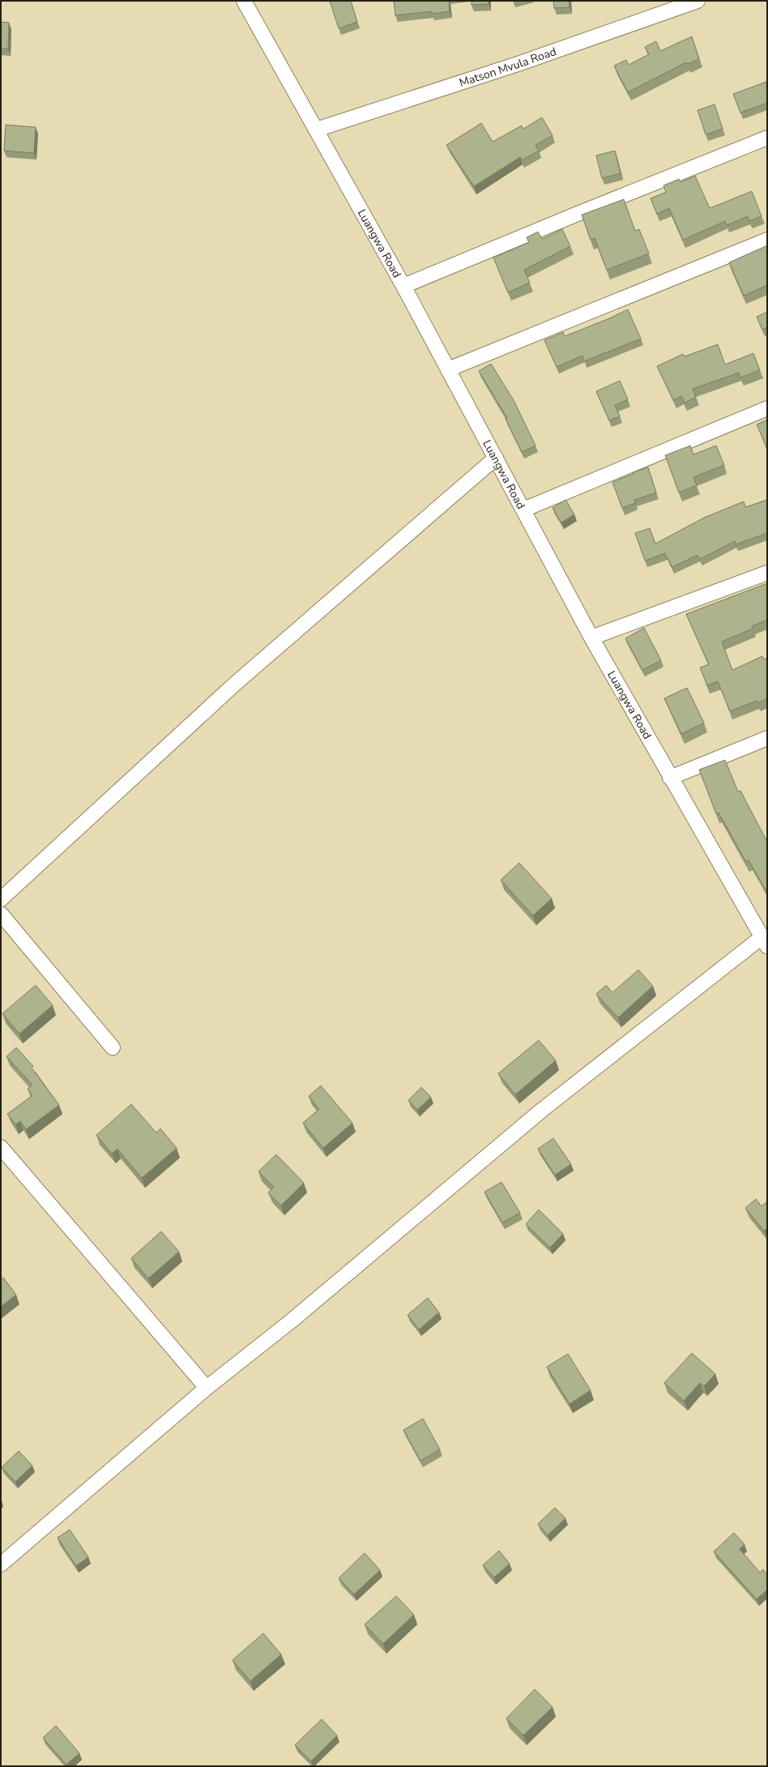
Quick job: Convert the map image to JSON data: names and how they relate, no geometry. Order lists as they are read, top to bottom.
{
  "streets": {
    "street": ["Matson Mvula Road", "Luangwa Road"]
  },
  "crossings": [
    ["Matson Mvula Road", "Luangwa Road"]
  ]
}
